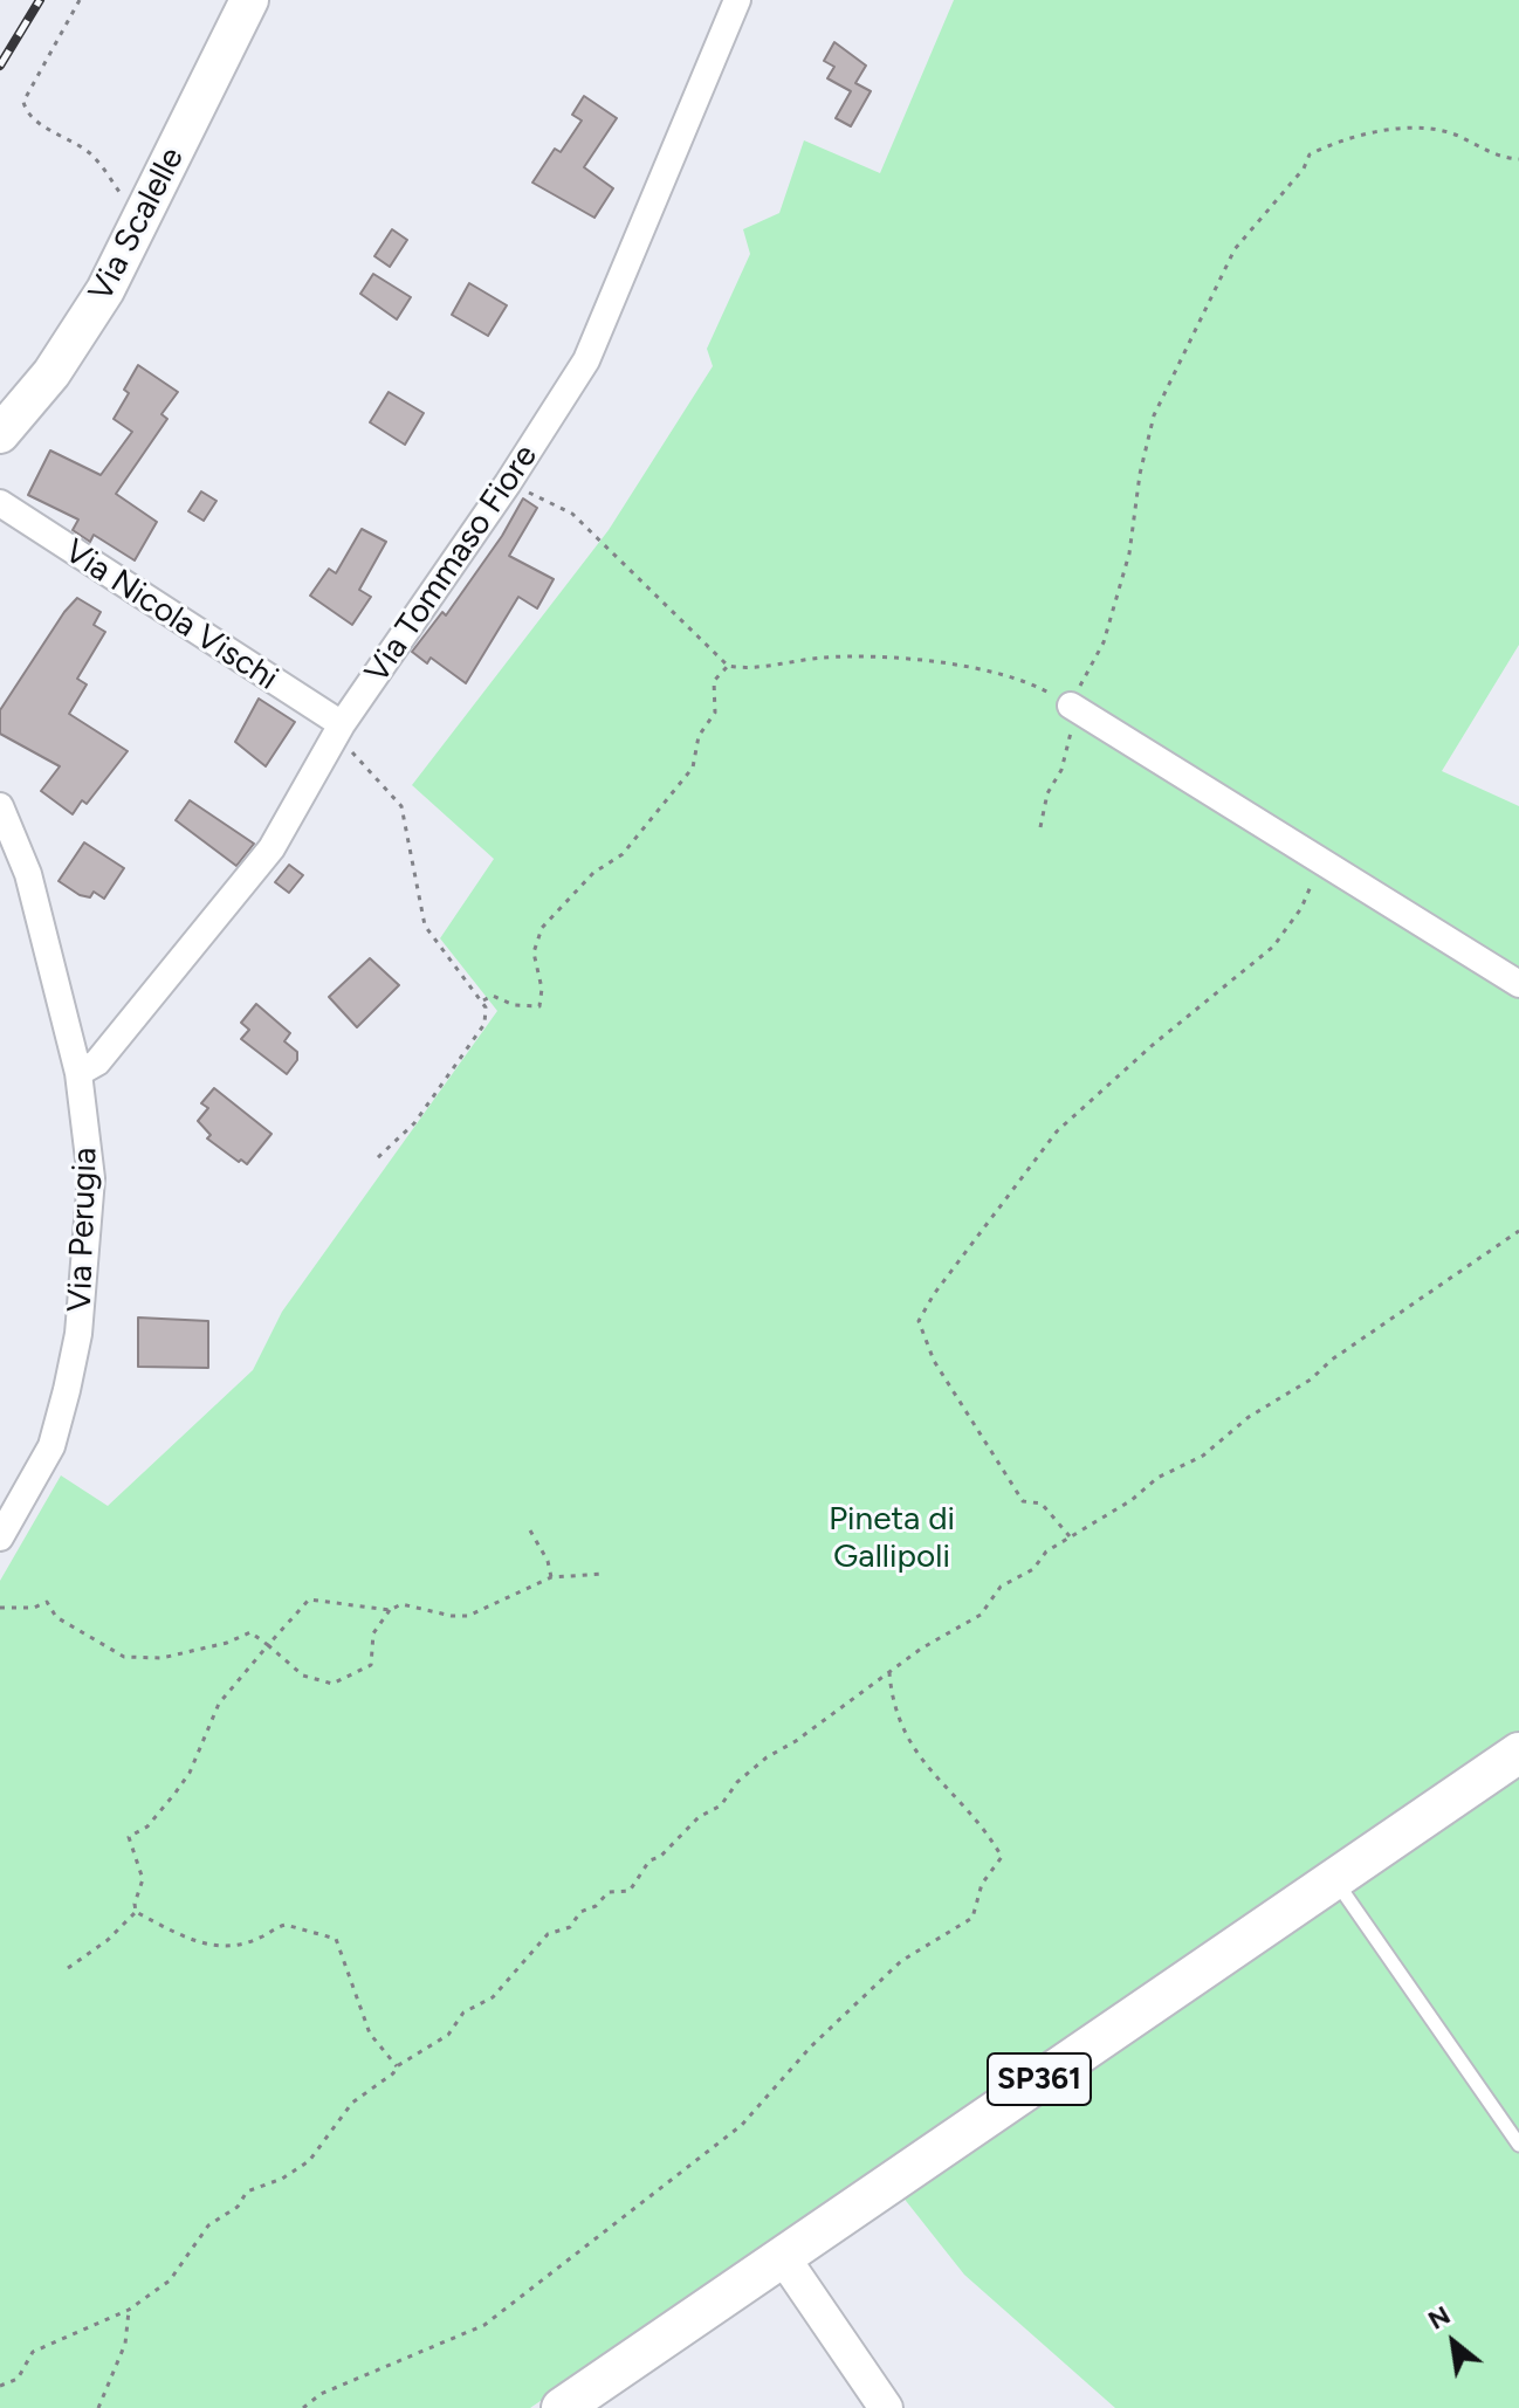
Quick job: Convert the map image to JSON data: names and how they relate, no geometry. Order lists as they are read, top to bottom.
{
  "streets": {
    "main road": ["Via Scalelle", "SP361"],
    "street": ["Via Tommaso Fiore", "Via Nicola Vischi", "Via Perugia"]
  },
  "crossings": [
    ["Via Tommaso Fiore", "Via Nicola Vischi"],
    ["Via Tommaso Fiore", "Via Perugia"]
  ],
  "parks": ["Pineta di Gallipoli"],
  "north": "top left"
}
